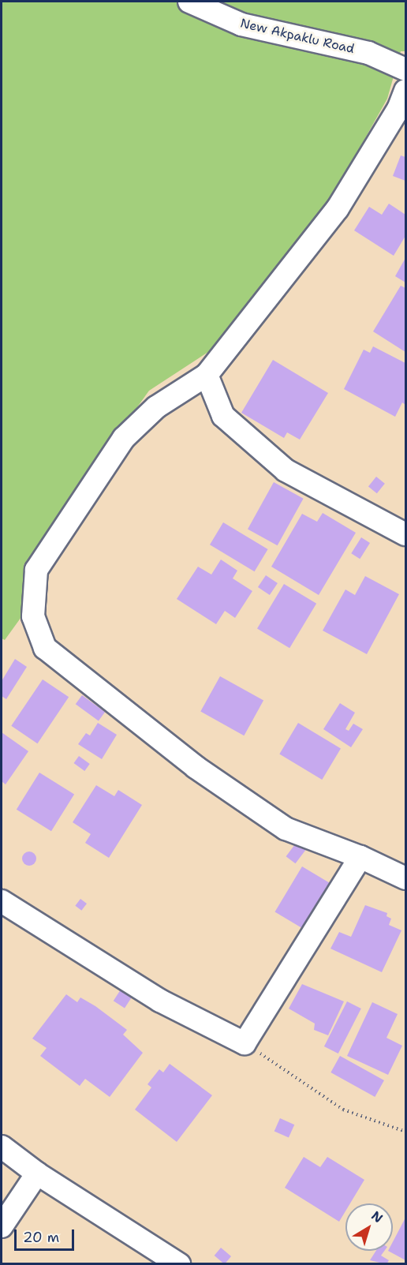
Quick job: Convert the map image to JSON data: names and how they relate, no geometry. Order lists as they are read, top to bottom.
{
  "streets": {
    "street": ["New Akpaklu Road"]
  },
  "scale_bar": "20 m",
  "north": "top right"
}
